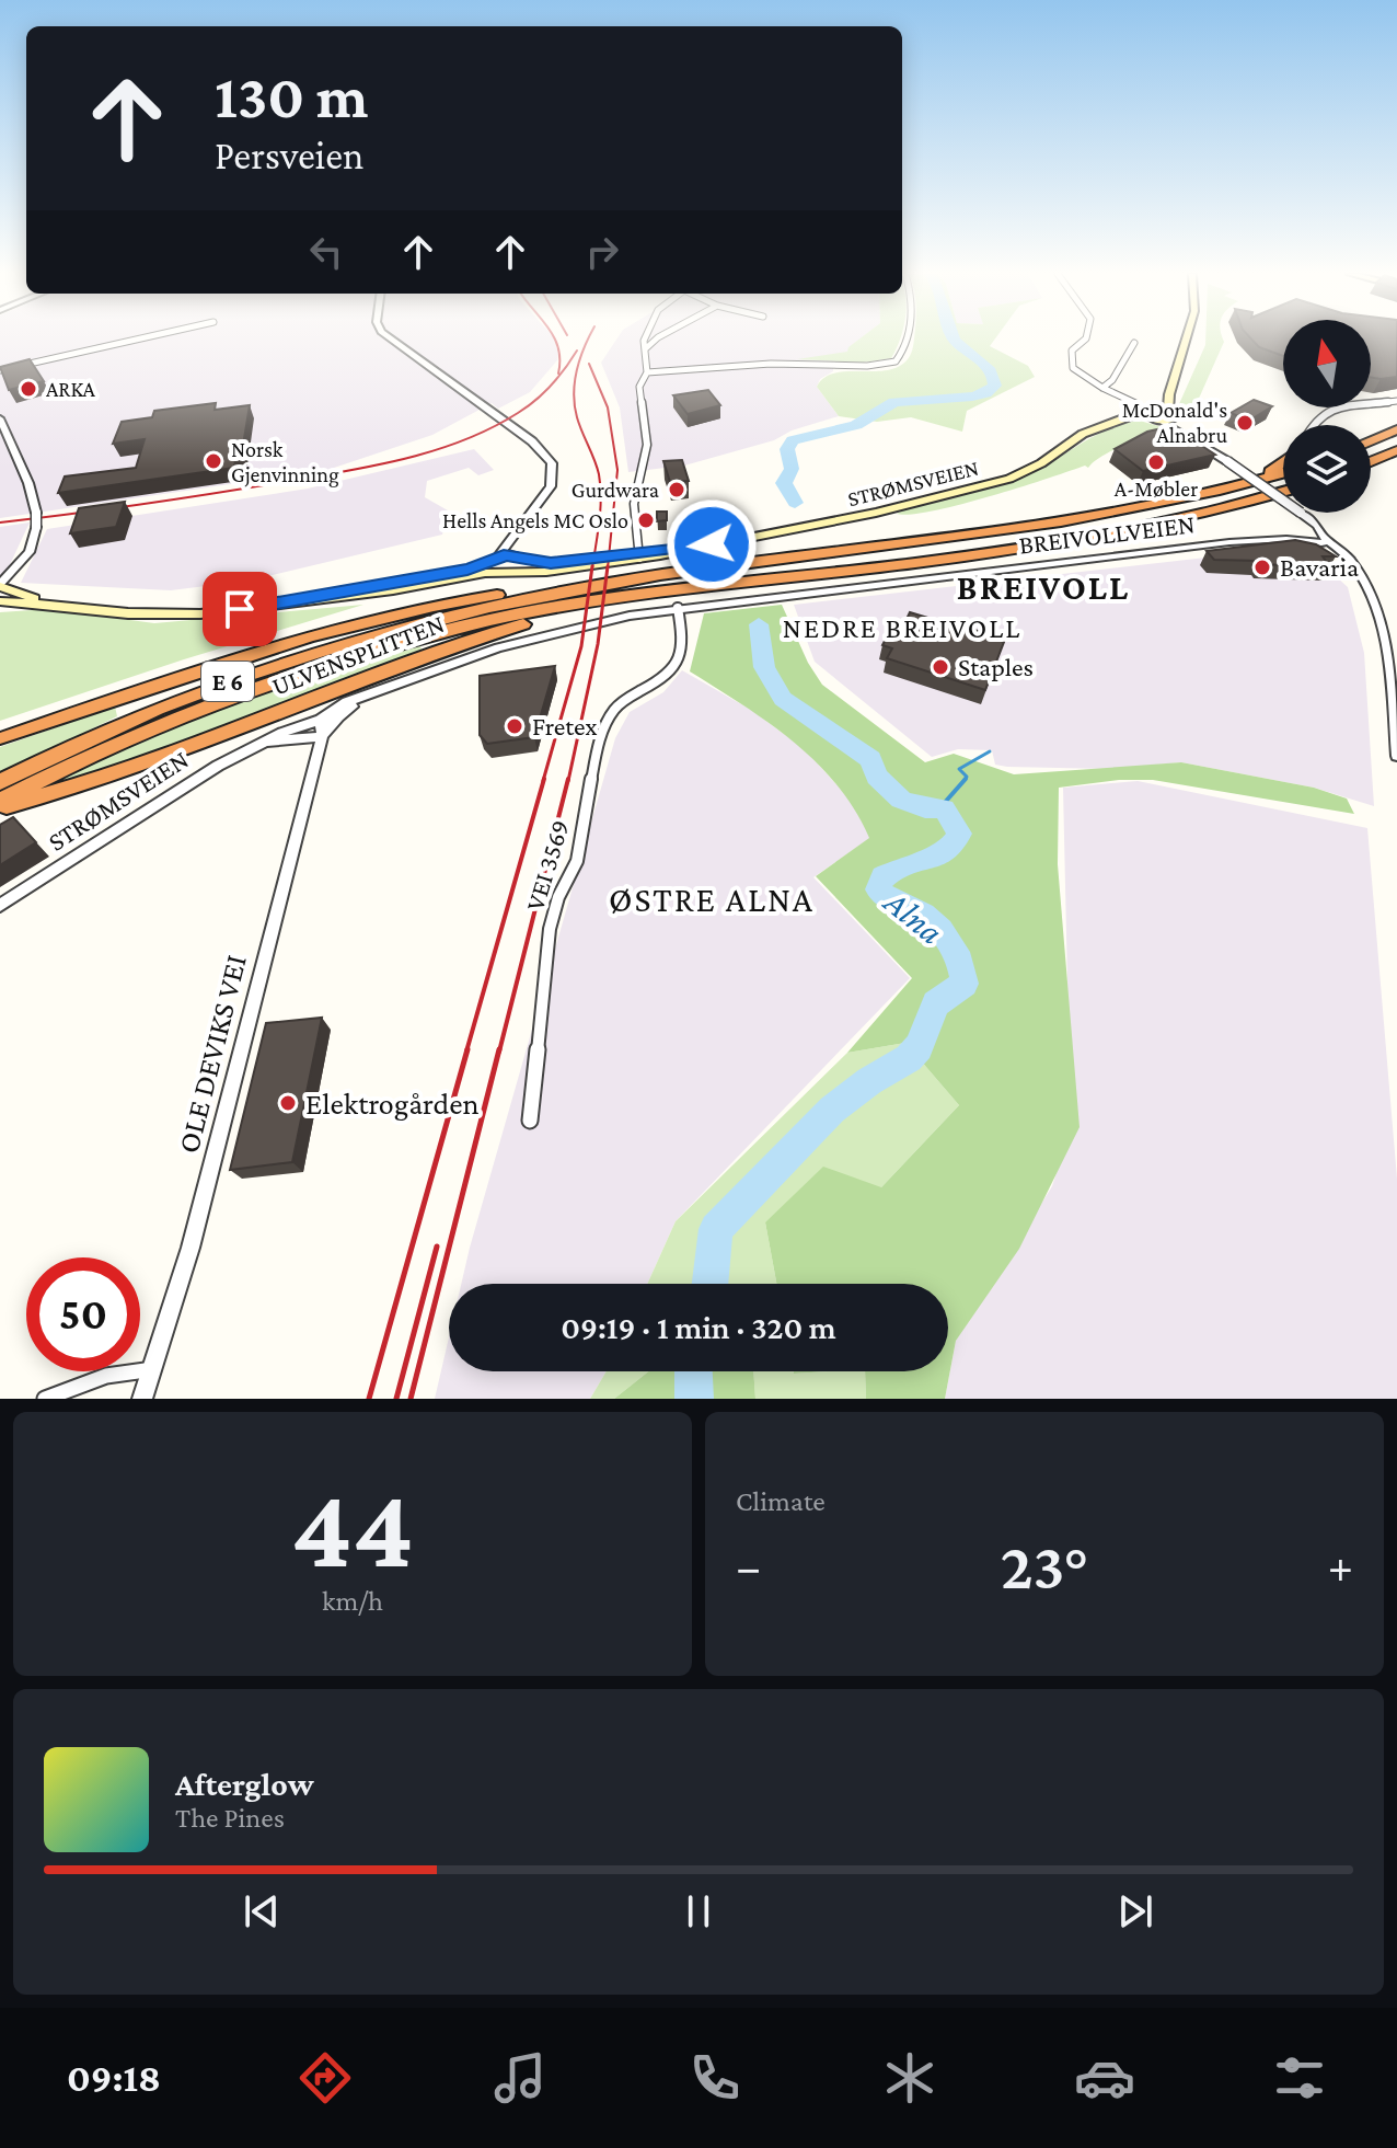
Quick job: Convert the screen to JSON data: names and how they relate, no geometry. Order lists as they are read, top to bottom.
{
  "streets": {
    "highway": ["ULVENSPLITTEN", "E 6"],
    "main road": ["STRØMSVEIEN"],
    "street": ["BREIVOLLVEIEN", "VEI 3569", "OLE DEVIKS VEI"]
  },
  "crossings": [
    ["STRØMSVEIEN", "BREIVOLLVEIEN"],
    ["STRØMSVEIEN", "OLE DEVIKS VEI"],
    ["BREIVOLLVEIEN", "VEI 3569"],
    ["BREIVOLLVEIEN", "OLE DEVIKS VEI"],
    ["ULVENSPLITTEN", "E 6"]
  ],
  "districts": ["BREIVOLL", "NEDRE BREIVOLL", "ØSTRE ALNA"],
  "water": ["Alna"],
  "places": [
    "ARKA",
    "McDonald's Alnabru",
    "Norsk Gjenvinning",
    "A-Møbler",
    "Gurdwara",
    "Hells Angels MC Oslo",
    "Bavaria",
    "Staples",
    "Fretex",
    "Elektrogården"
  ],
  "north": "top",
  "page": {
    "turn": ["130 m", "Persveien"],
    "limit": "50",
    "trip": "09:19 · 1 min · 320 m",
    "tile": [
      ["44", "km/h"],
      "Climate"
    ],
    "heat": ["−", "23°", "+"],
    "song": ["Afterglow", "The Pines"],
    "tabs": "09:18"
  }
}
